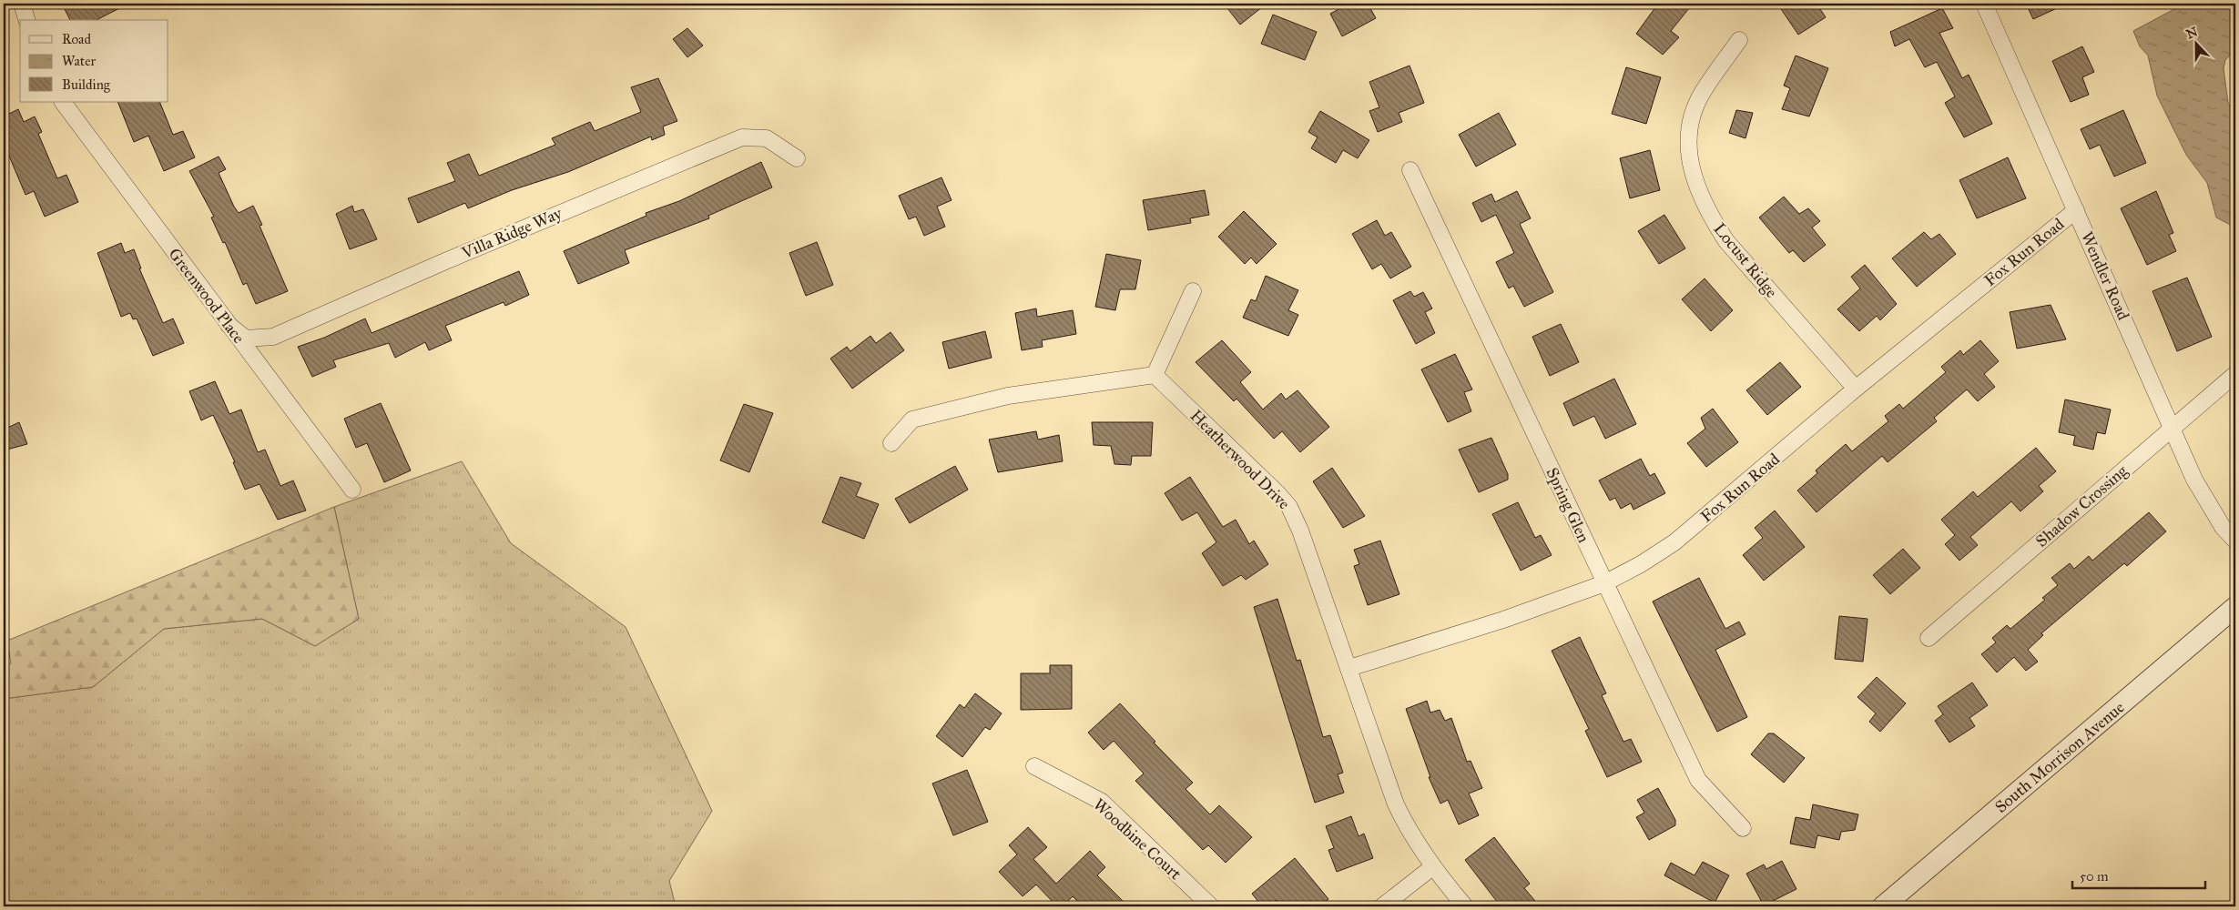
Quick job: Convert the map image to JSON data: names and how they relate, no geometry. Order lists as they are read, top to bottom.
{
  "streets": {
    "street": [
      "Villa Ridge Way",
      "Fox Run Road",
      "Locust Ridge",
      "Wendler Road",
      "Greenwood Place",
      "Heatherwood Drive",
      "Spring Glen",
      "Shadow Crossing",
      "South Morrison Avenue",
      "Woodbine Court"
    ]
  },
  "crossings": [
    ["Villa Ridge Way", "Greenwood Place"],
    ["Fox Run Road", "Locust Ridge"],
    ["Fox Run Road", "Wendler Road"],
    ["Fox Run Road", "Heatherwood Drive"],
    ["Fox Run Road", "Spring Glen"],
    ["Wendler Road", "Shadow Crossing"]
  ],
  "legend": ["Road", "Water", "Building"],
  "scale_bar": "50 m",
  "north": "top"
}
